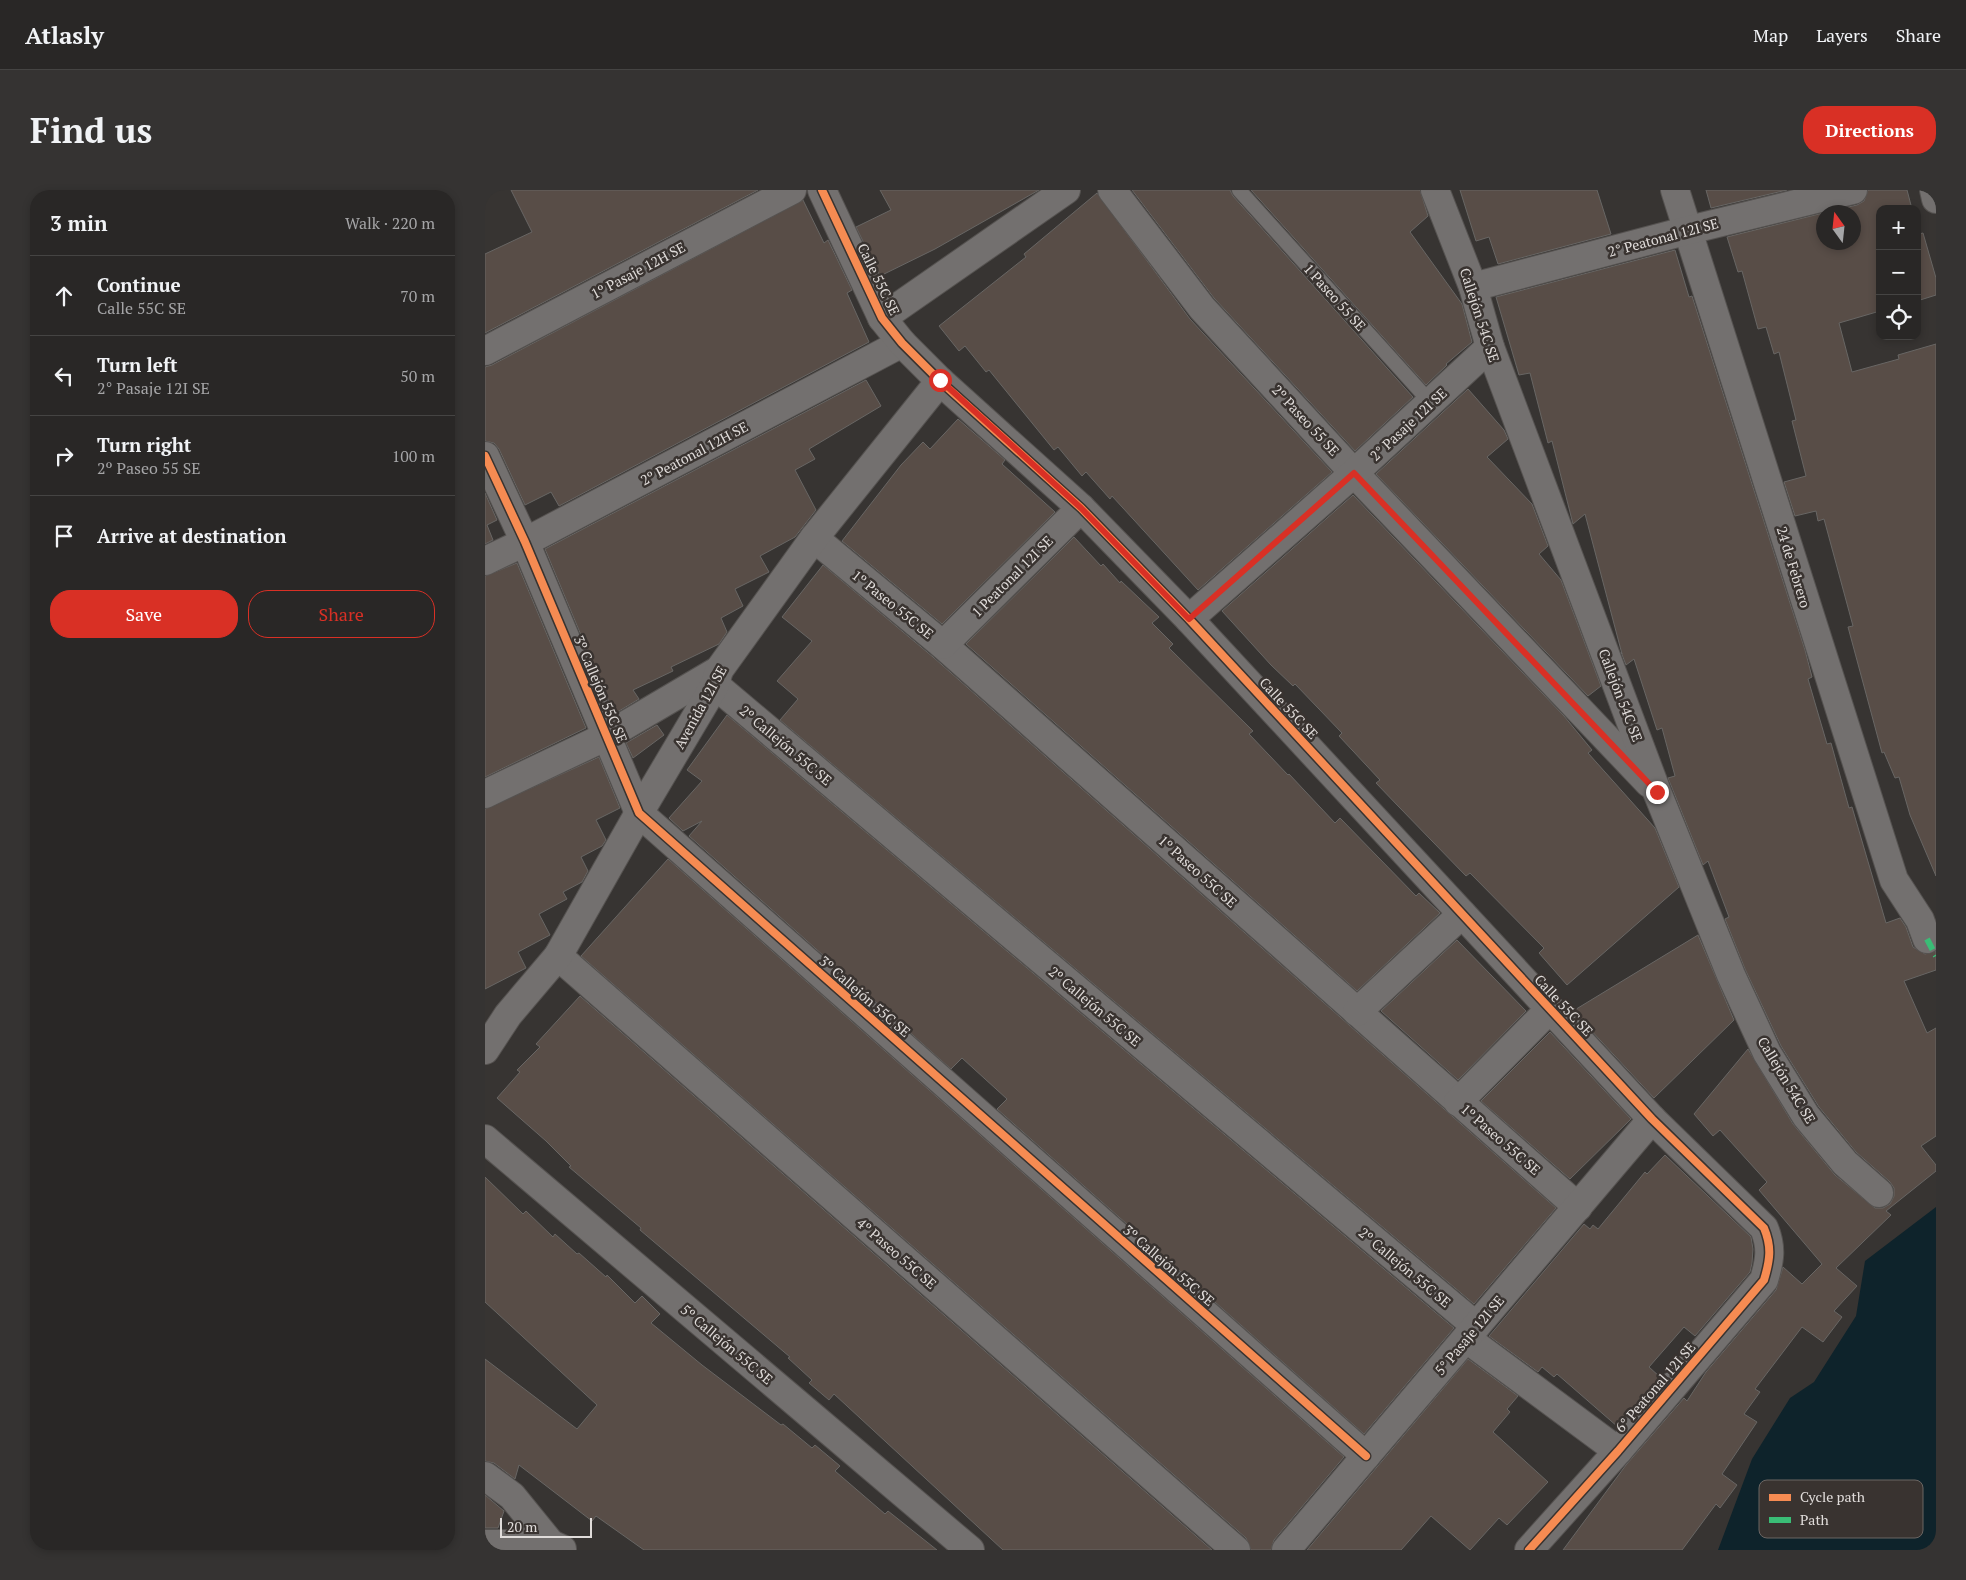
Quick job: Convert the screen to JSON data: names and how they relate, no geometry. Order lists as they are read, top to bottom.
{
  "streets": {
    "street": [
      "2° Peatonal 12I SE",
      "1º Pasaje 12H SE",
      "Calle 55C SE",
      "Callejón 54C SE",
      "2º Paseo 55 SE",
      "2° Pasaje 12I SE",
      "2º Peatonal 12H SE",
      "24 de Febrero",
      "1 Peatonal 12I SE",
      "1º Paseo 55C SE",
      "3º Callejón 55C SE",
      "Avenida 12I SE",
      "2º Callejón 55C SE",
      "4º Paseo 55C SE",
      "5° Pasaje 12I SE",
      "5º Callejón 55C SE",
      "6° Peatonal 12I SE"
    ],
    "lane": ["1 Paseo 55 SE"]
  },
  "crossings": [
    ["2° Peatonal 12I SE", "Callejón 54C SE"],
    ["2° Peatonal 12I SE", "24 de Febrero"],
    ["Calle 55C SE", "2° Pasaje 12I SE"],
    ["Calle 55C SE", "2º Peatonal 12H SE"],
    ["Calle 55C SE", "1 Peatonal 12I SE"],
    ["Calle 55C SE", "Avenida 12I SE"],
    ["Calle 55C SE", "5° Pasaje 12I SE"],
    ["Calle 55C SE", "6° Peatonal 12I SE"],
    ["1 Paseo 55 SE", "2° Pasaje 12I SE"],
    ["Callejón 54C SE", "2º Paseo 55 SE"],
    ["Callejón 54C SE", "2° Pasaje 12I SE"],
    ["2º Paseo 55 SE", "2° Pasaje 12I SE"],
    ["2º Peatonal 12H SE", "3º Callejón 55C SE"],
    ["1 Peatonal 12I SE", "1º Paseo 55C SE"],
    ["1º Paseo 55C SE", "Avenida 12I SE"],
    ["1º Paseo 55C SE", "5° Pasaje 12I SE"],
    ["3º Callejón 55C SE", "Avenida 12I SE"],
    ["3º Callejón 55C SE", "5° Pasaje 12I SE"],
    ["Avenida 12I SE", "2º Callejón 55C SE"],
    ["Avenida 12I SE", "4º Paseo 55C SE"],
    ["2º Callejón 55C SE", "5° Pasaje 12I SE"],
    ["2º Callejón 55C SE", "6° Peatonal 12I SE"]
  ],
  "legend": ["Cycle path", "Path"],
  "scale_bar": "20 m",
  "north": "top",
  "page": {
    "header": "Atlasly",
    "nav": ["Map", "Layers", "Share"],
    "buttons": [
      "Directions",
      ["Save", "Share"]
    ],
    "title": "Find us",
    "heading": ["3 min", "Walk · 220 m"],
    "map_buttons": ["+", "−"],
    "list": [
      ["Continue", "Calle 55C SE", "70 m"],
      ["Turn left", "2° Pasaje 12I SE", "50 m"],
      ["Turn right", "2º Paseo 55 SE", "100 m"],
      "Arrive at destination"
    ],
    "scale": "20 m"
  }
}
